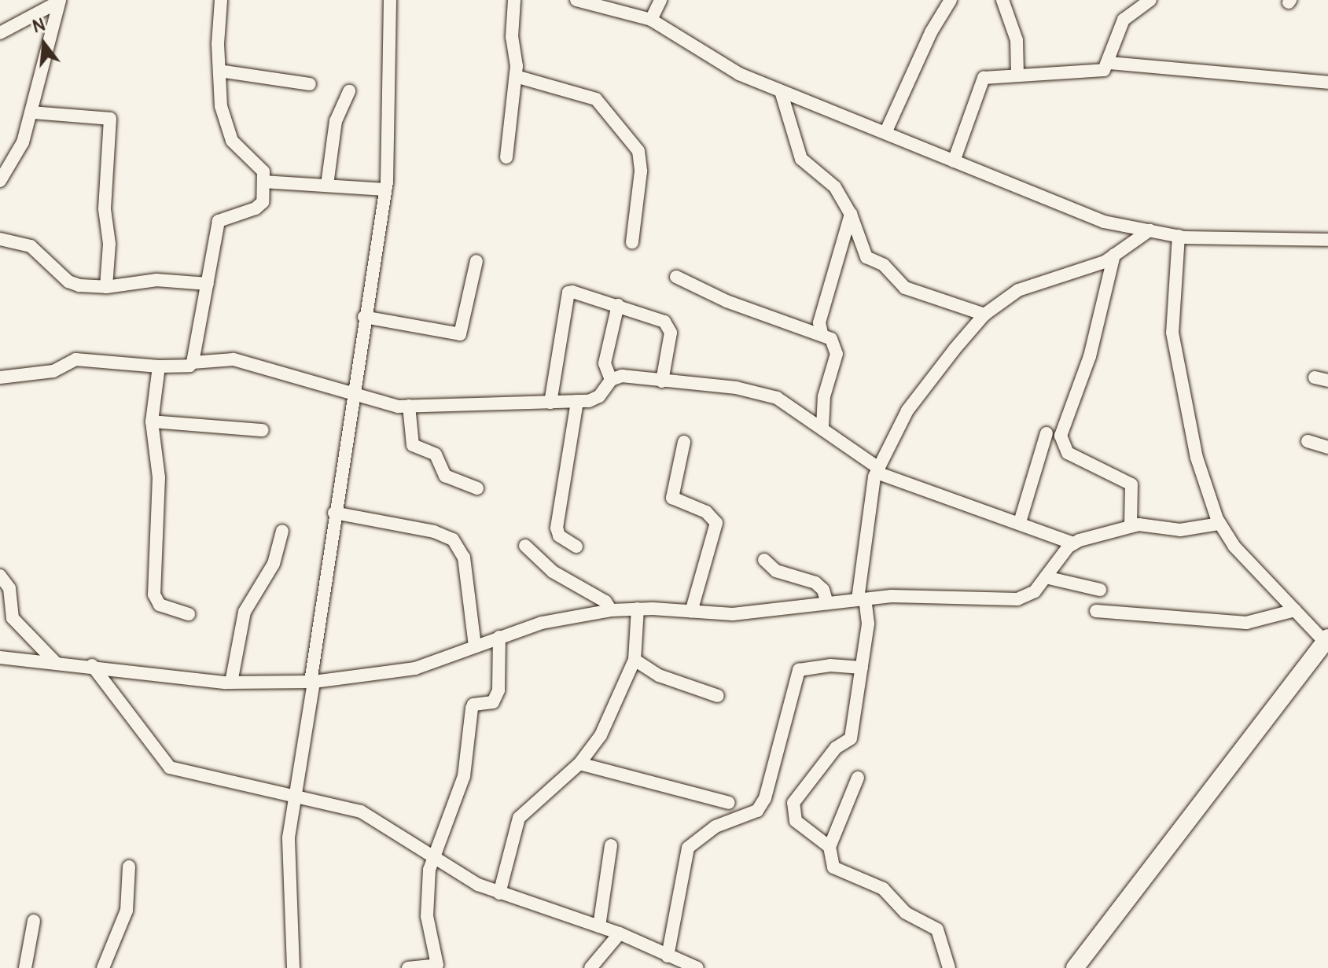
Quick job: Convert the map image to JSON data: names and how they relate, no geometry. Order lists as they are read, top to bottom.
{
  "north": "top"
}
